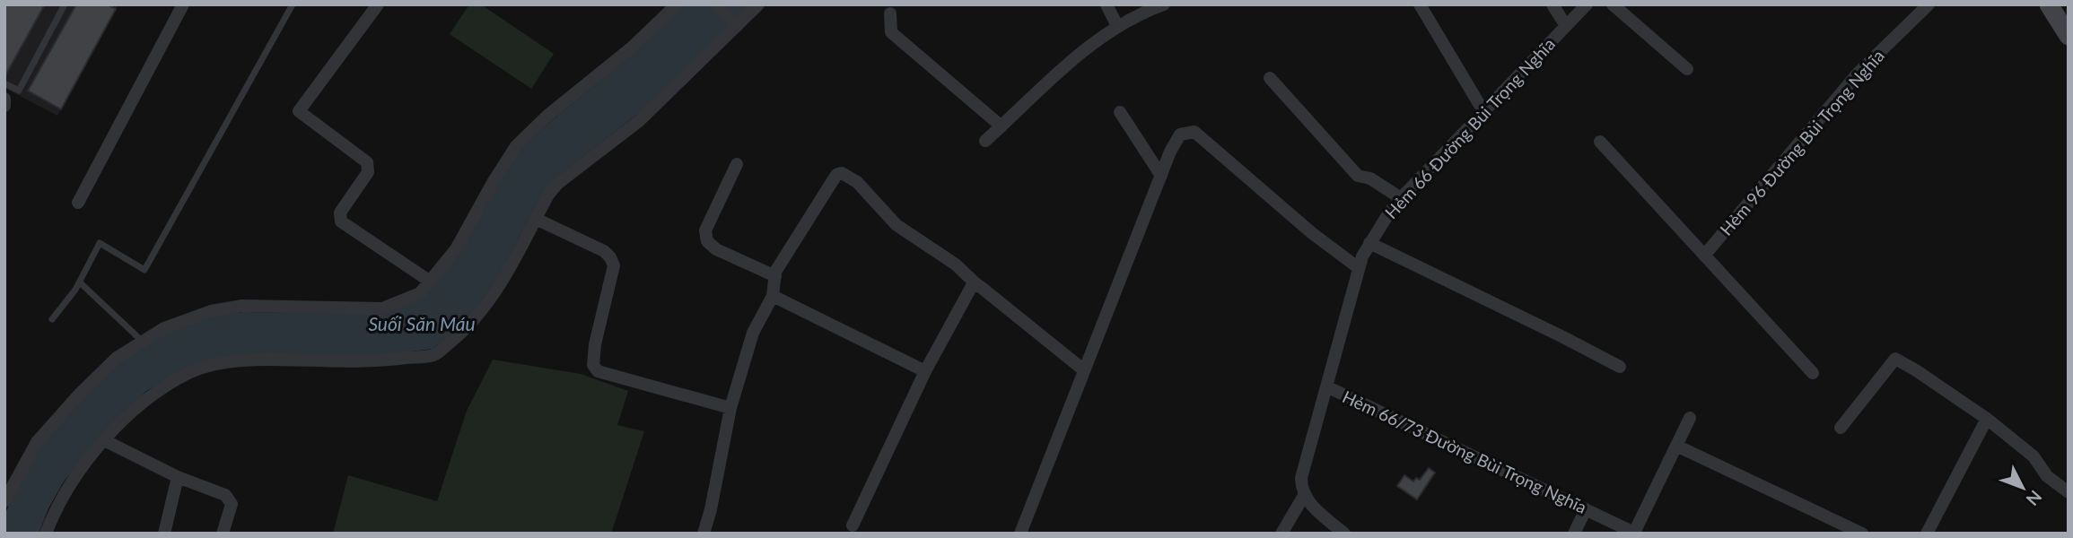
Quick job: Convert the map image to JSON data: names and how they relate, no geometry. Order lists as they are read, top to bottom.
{
  "streets": {
    "street": ["Hẻm 66 Đường Bùi Trọng Nghĩa", "Hẻm 96 Đường Bùi Trọng Nghĩa", "Hẻm 66/73 Đường Bùi Trọng Nghĩa"]
  },
  "crossings": [
    ["Hẻm 66 Đường Bùi Trọng Nghĩa", "Hẻm 66/73 Đường Bùi Trọng Nghĩa"]
  ],
  "water": ["Suối Săn Máu"],
  "north": "bottom right"
}
